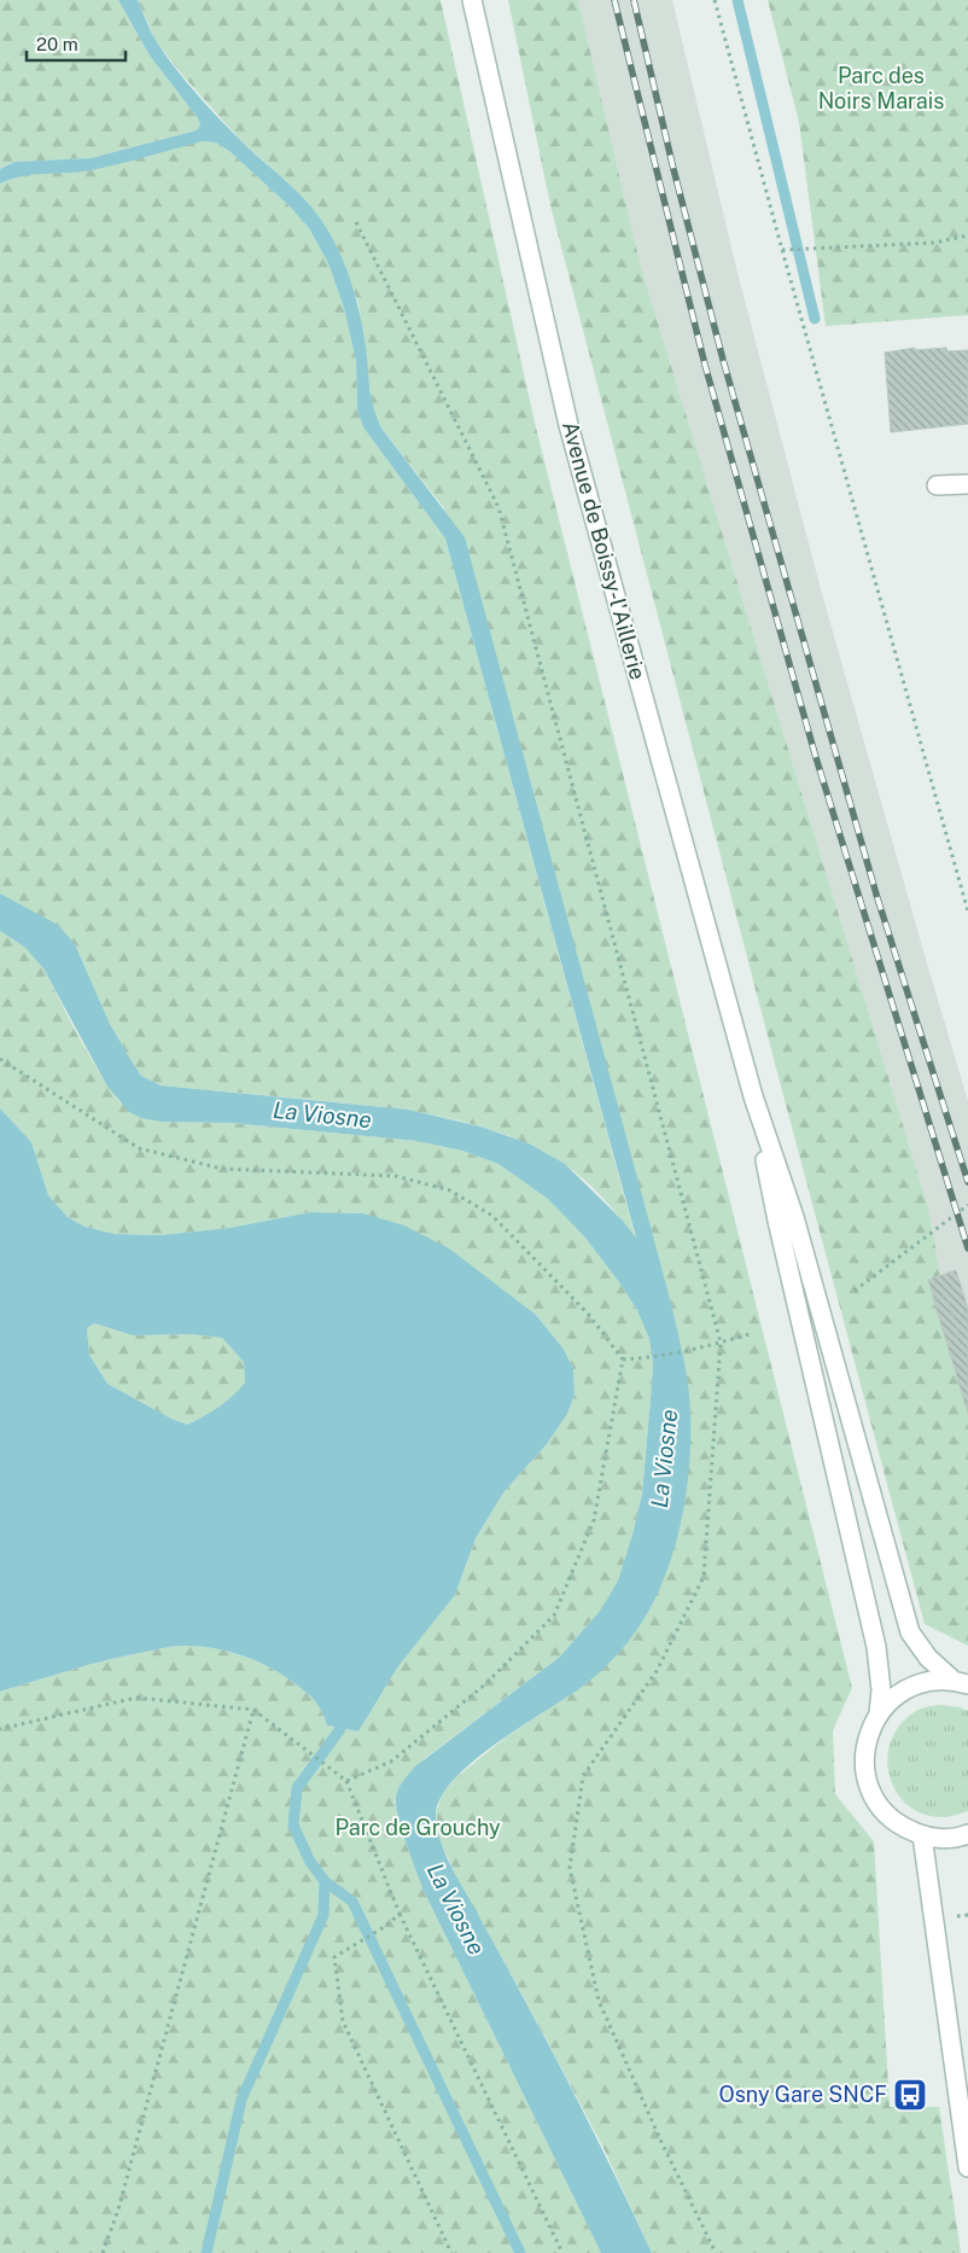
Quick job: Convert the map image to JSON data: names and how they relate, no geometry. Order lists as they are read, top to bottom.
{
  "streets": {
    "main road": ["Avenue de Boissy-l'Aillerie"]
  },
  "water": ["La Viosne"],
  "parks": ["Parc des Noirs Marais", "Parc de Grouchy"],
  "places": {
    "bus stop": ["Osny Gare SNCF"]
  },
  "scale_bar": "20 m"
}
